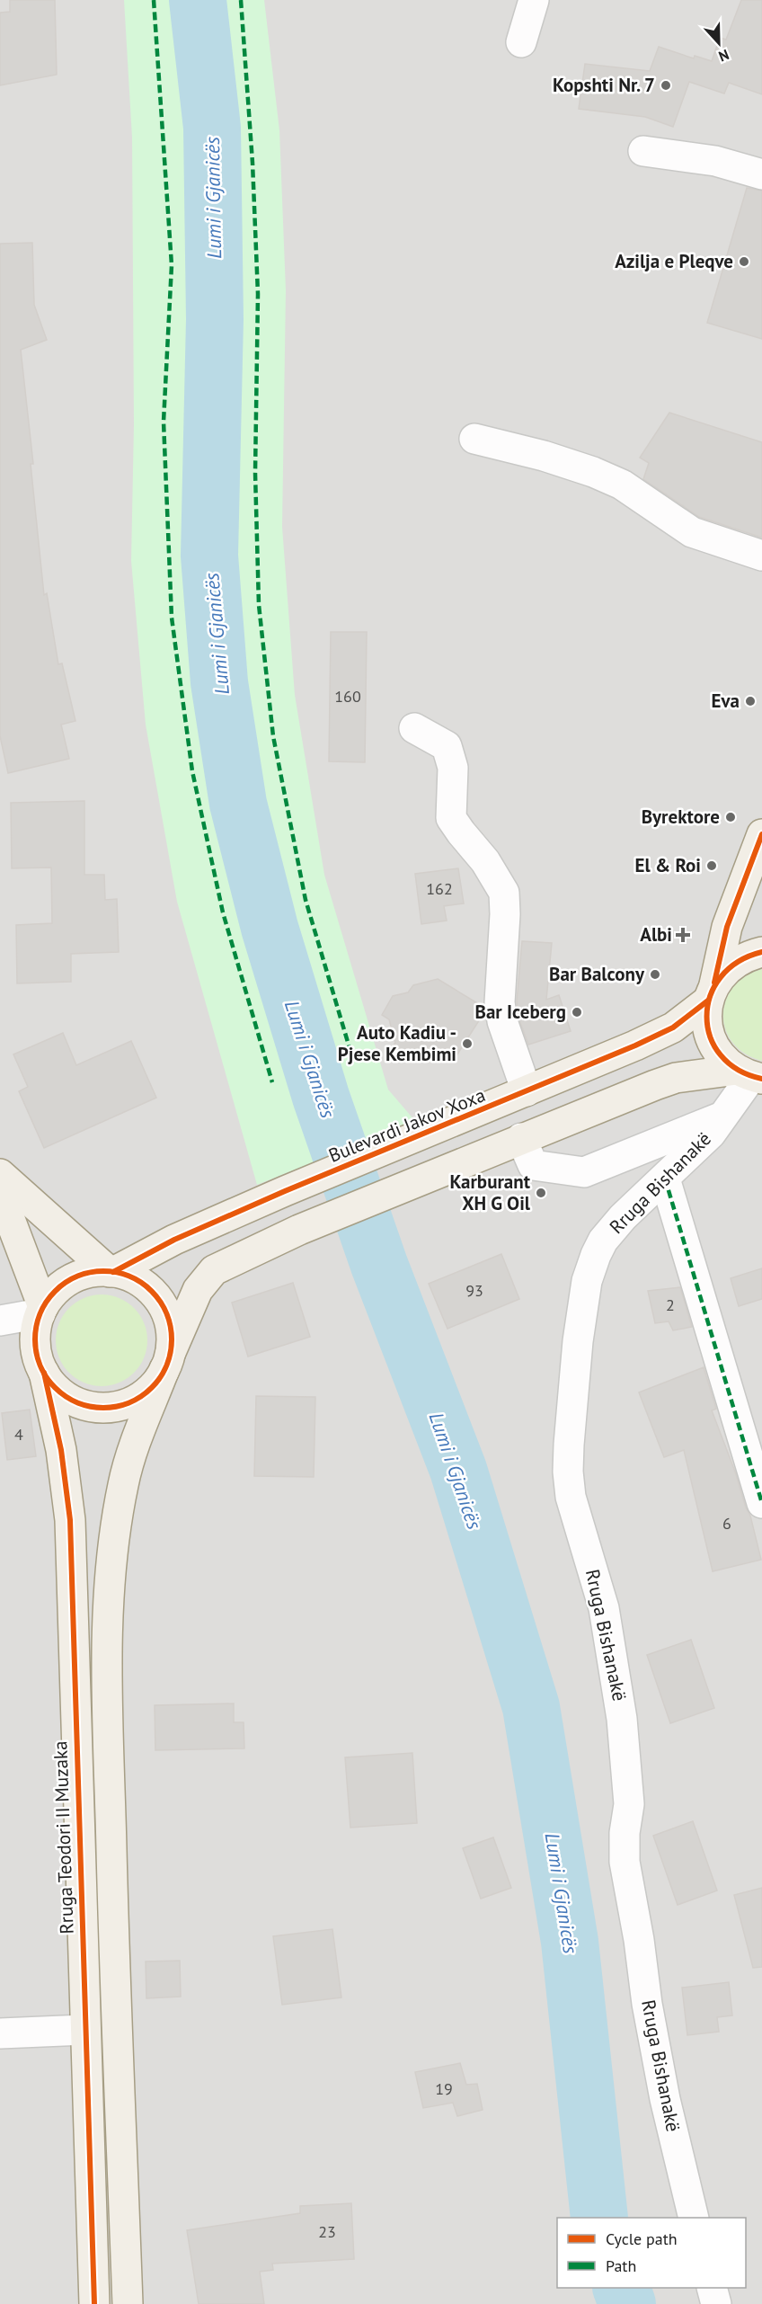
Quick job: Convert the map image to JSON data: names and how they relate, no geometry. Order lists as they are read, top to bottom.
{
  "streets": {
    "main road": ["Bulevardi Jakov Xoxa", "Rruga Teodori II Muzaka"],
    "street": ["Rruga Bishanakë"]
  },
  "crossings": [
    ["Bulevardi Jakov Xoxa", "Rruga Teodori II Muzaka"]
  ],
  "water": ["Lumi i Gjanicës"],
  "places": {
    "other": [
      "Kopshti Nr. 7",
      "Azilja e Pleqve",
      "Eva",
      "Byrektore",
      "El & Roi",
      "Bar Balcony",
      "Bar Iceberg",
      "Auto Kadiu - Pjese Kembimi",
      "Karburant XH G Oil"
    ],
    "health": ["Albi"]
  },
  "house_numbers": [
    "160",
    "162",
    "93",
    "2",
    "4",
    "6",
    "19",
    "23"
  ],
  "legend": ["Cycle path", "Path"],
  "north": "bottom"
}
